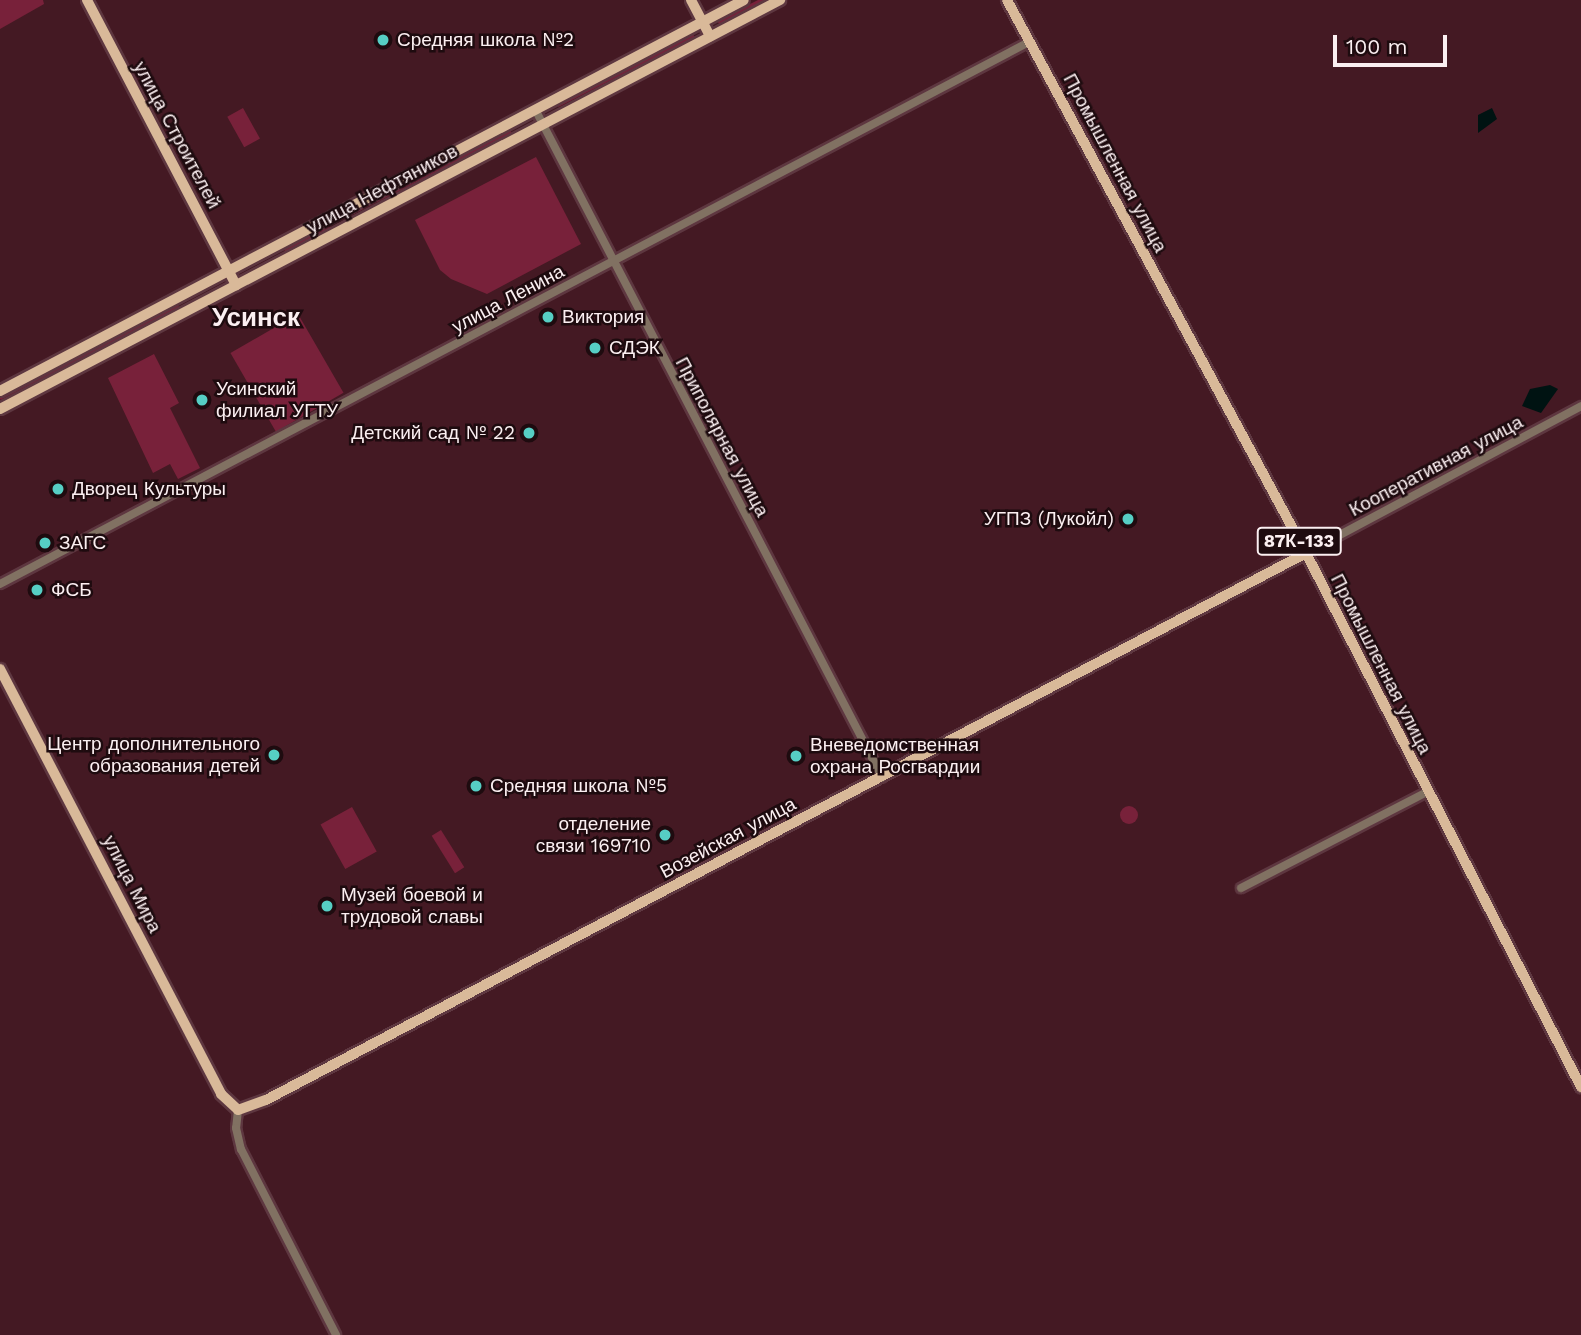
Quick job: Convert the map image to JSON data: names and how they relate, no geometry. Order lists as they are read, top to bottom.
{
  "streets": {
    "main road": [
      "улица Строителей",
      "Промышленная улица",
      "улица Нефтяников",
      "87К-133",
      "Возейская улица",
      "улица Мира"
    ],
    "street": ["улица Ленина", "Приполярная улица", "Кооперативная улица"]
  },
  "crossings": [
    ["улица Строителей", "улица Нефтяников"],
    ["Промышленная улица", "улица Ленина"],
    ["Промышленная улица", "Кооперативная улица"],
    ["Промышленная улица", "Возейская улица"],
    ["улица Нефтяников", "Приполярная улица"],
    ["улица Ленина", "Приполярная улица"],
    ["Приполярная улица", "Возейская улица"],
    ["Кооперативная улица", "Возейская улица"],
    ["Возейская улица", "улица Мира"]
  ],
  "districts": ["Усинск"],
  "places": [
    "Средняя школа №2",
    "Виктория",
    "СДЭК",
    "Усинский филиал УГТУ",
    "Детский сад № 22",
    "Дворец Культуры",
    "УГПЗ (Лукойл)",
    "ЗАГС",
    "ФСБ",
    "Центр дополнительного образования детей",
    "Вневедомственная охрана Росгвардии",
    "Средняя школа №5",
    "отделение связи 169710",
    "Музей боевой и трудовой славы"
  ],
  "scale_bar": "100 m"
}
